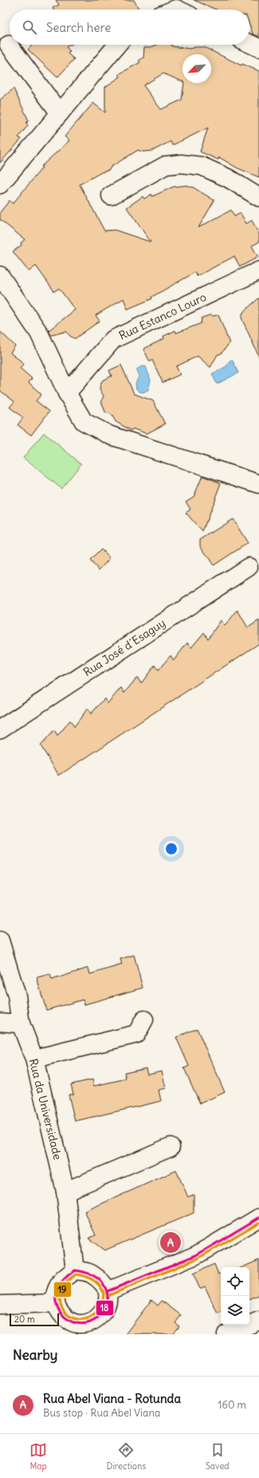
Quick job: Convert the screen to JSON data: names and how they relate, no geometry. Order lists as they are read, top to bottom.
{
  "streets": {
    "street": ["Rua Estanco Louro", "Rua José d´Esaguy", "Rua da Universidade"]
  },
  "lines": ["transit line 18", "transit line 19"],
  "scale_bar": "20 m",
  "north": "bottom left",
  "page": {
    "search": "Search here",
    "pins": "A",
    "scale": "20 m",
    "heading": "Nearby",
    "list": [
      {
        "mark": "A",
        "name": "Rua Abel Viana - Rotunda",
        "note": "Bus stop · Rua Abel Viana",
        "value": "160 m"
      }
    ],
    "nav": ["Map", "Directions", "Saved"]
  }
}
